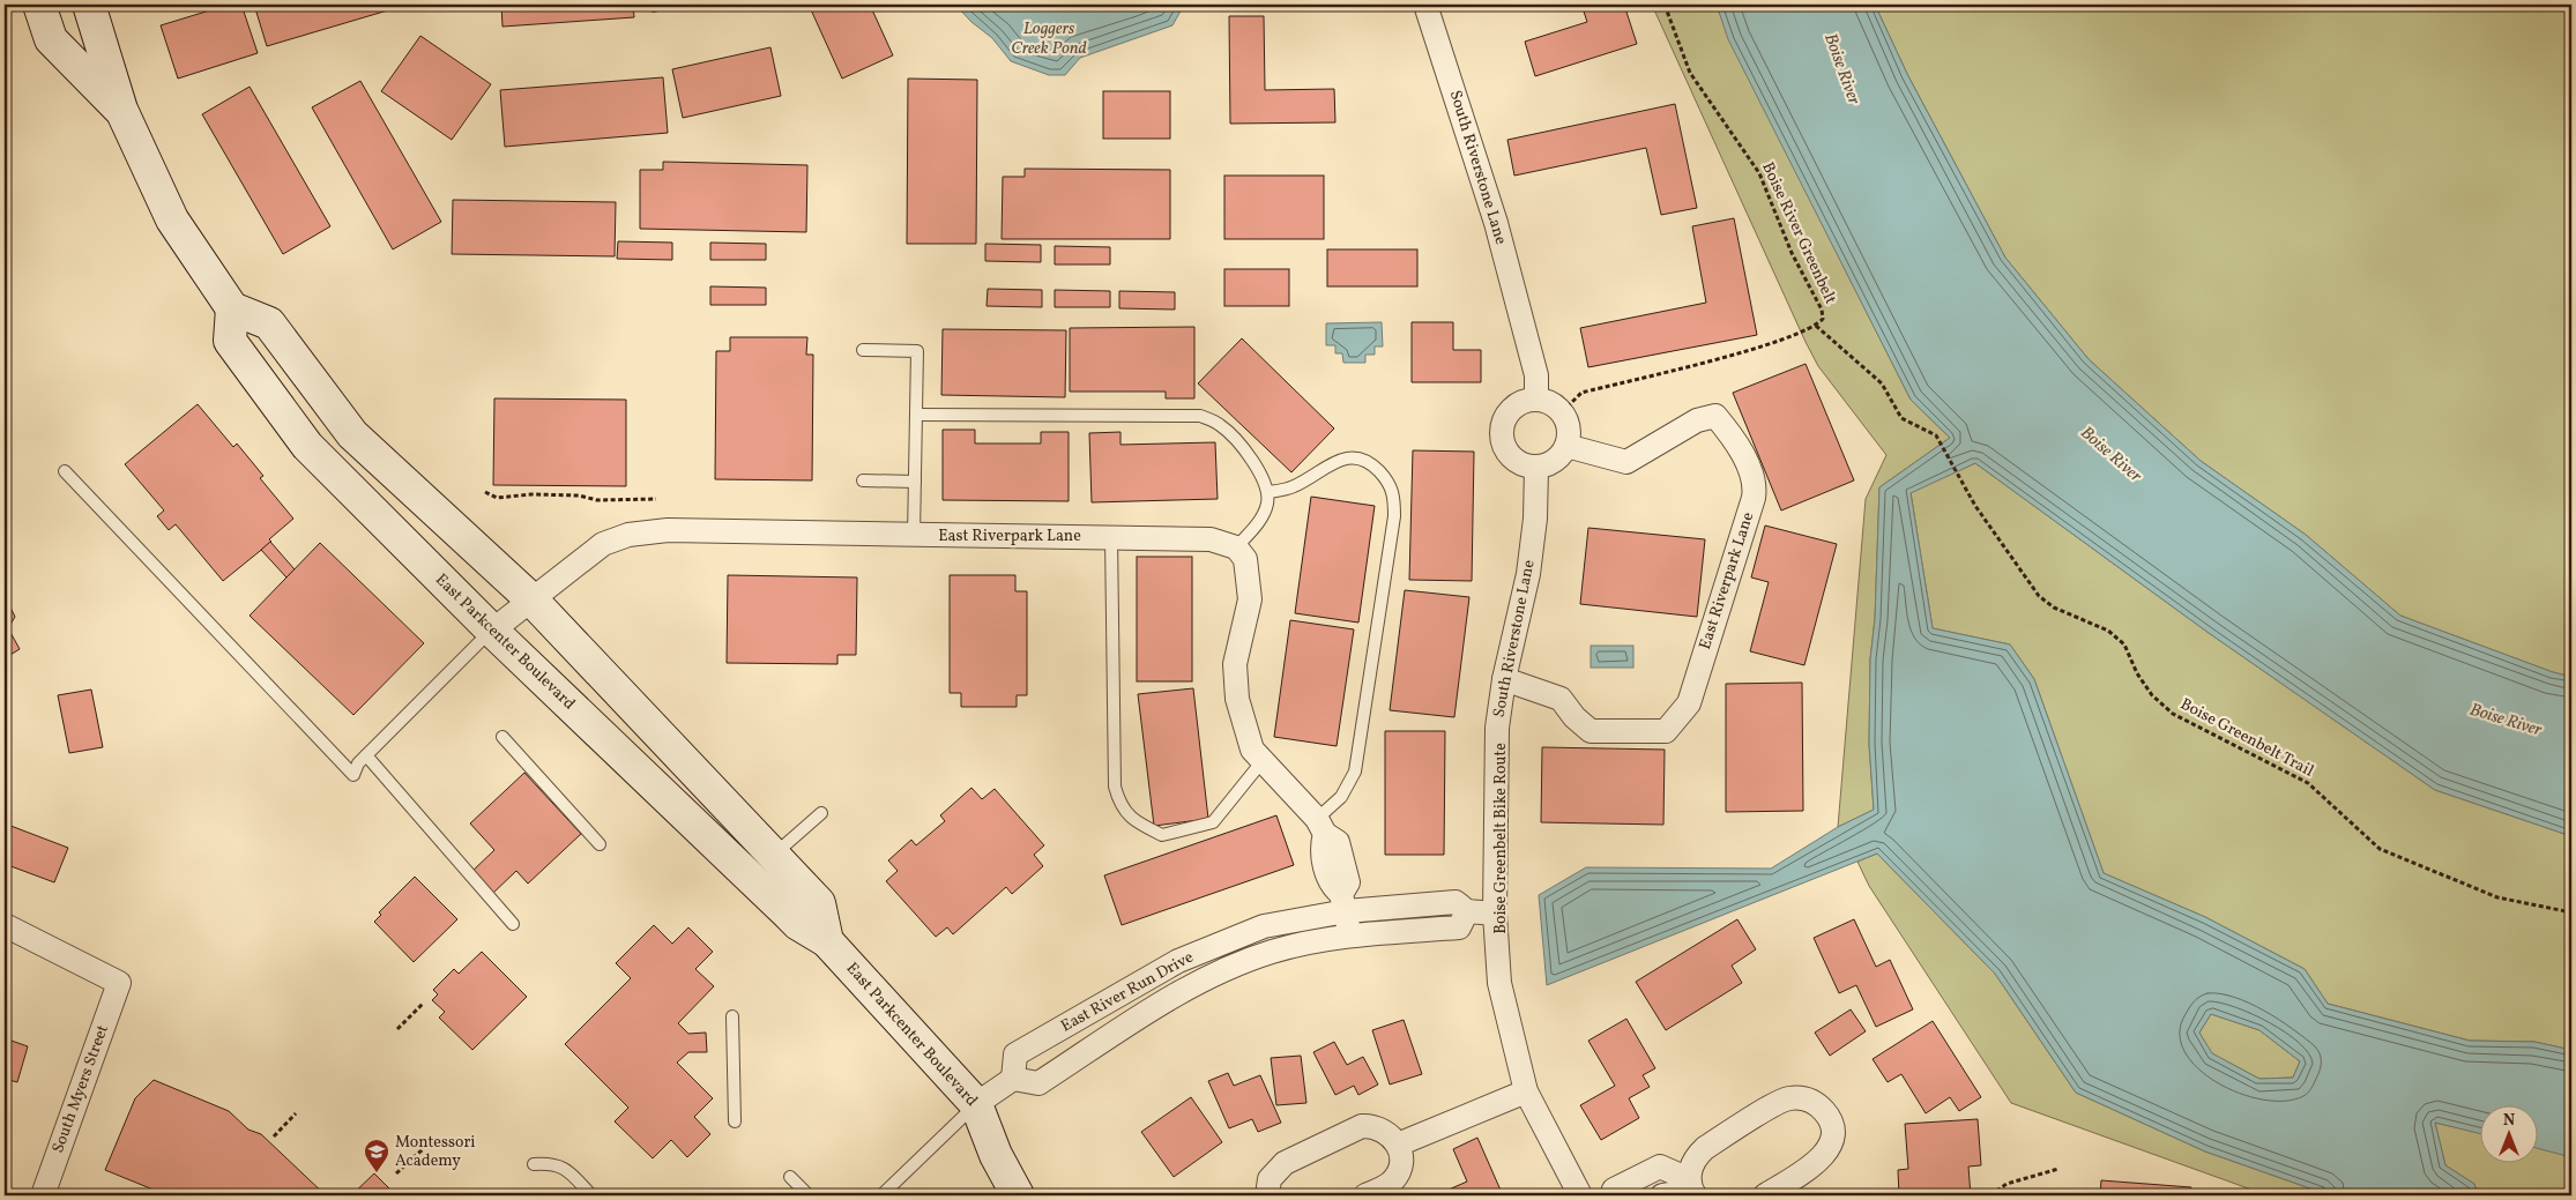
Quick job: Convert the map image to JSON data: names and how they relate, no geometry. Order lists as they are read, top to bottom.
{
  "streets": {
    "main road": ["East Parkcenter Boulevard"],
    "street": [
      "South Riverstone Lane",
      "East Riverpark Lane",
      "East River Run Drive",
      "South Myers Street"
    ],
    "path": ["Boise River Greenbelt", "Boise Greenbelt Trail"]
  },
  "crossings": [
    ["South Riverstone Lane", "Boise River Greenbelt"],
    ["South Riverstone Lane", "East Riverpark Lane"],
    ["South Riverstone Lane", "East River Run Drive"],
    ["Boise River Greenbelt", "East Riverpark Lane"],
    ["Boise River Greenbelt", "Boise Greenbelt Trail"],
    ["East Riverpark Lane", "East Parkcenter Boulevard"]
  ],
  "water": ["Loggers Creek Pond", "Boise River"],
  "places": {
    "school or university": ["Montessori Academy"]
  },
  "north": "top"
}
